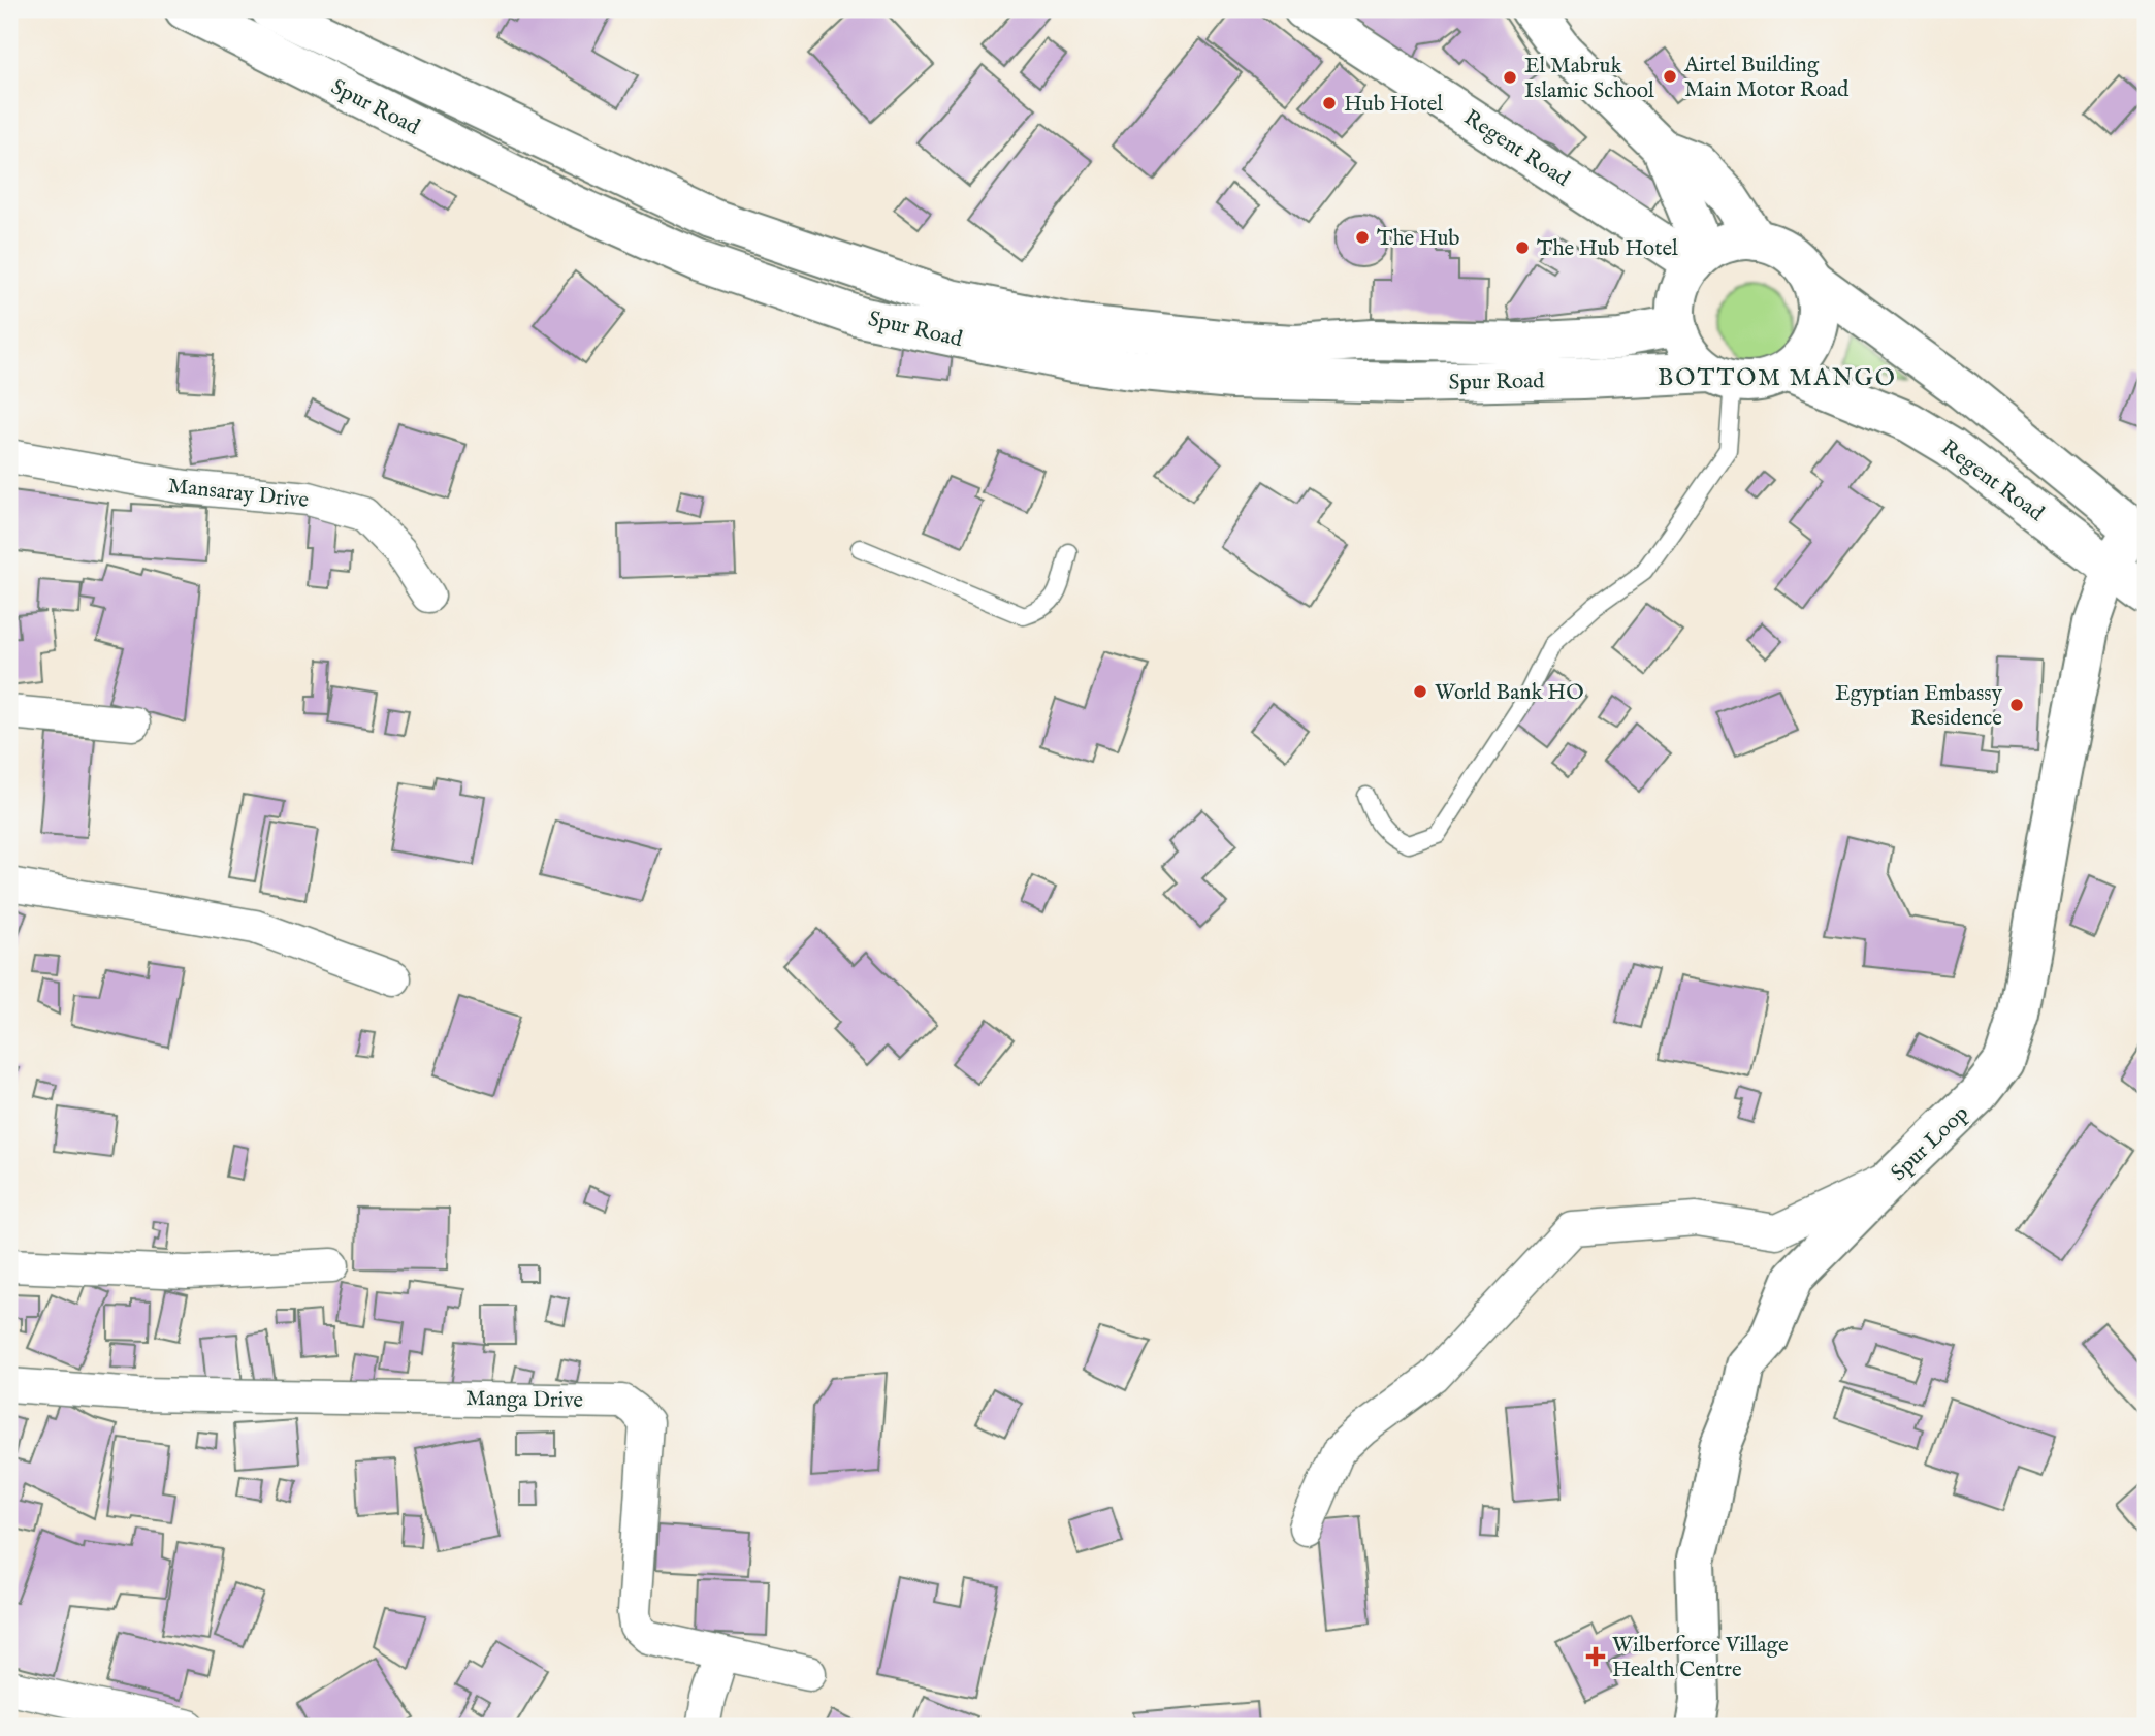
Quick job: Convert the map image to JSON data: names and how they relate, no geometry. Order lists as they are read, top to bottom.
{
  "streets": {
    "main road": ["Spur Road", "Regent Road", "Spur Loop"],
    "street": ["Mansaray Drive", "Manga Drive"]
  },
  "crossings": [
    ["Spur Road", "Regent Road"],
    ["Regent Road", "Spur Loop"]
  ],
  "districts": ["BOTTOM MANGO"],
  "places": {
    "other": [
      "Airtel Building Main Motor Road",
      "El Mabruk Islamic School",
      "Hub Hotel",
      "The Hub",
      "The Hub Hotel",
      "World Bank HO",
      "Egyptian Embassy Residence"
    ],
    "health": ["Wilberforce Village Health Centre"]
  }
}
